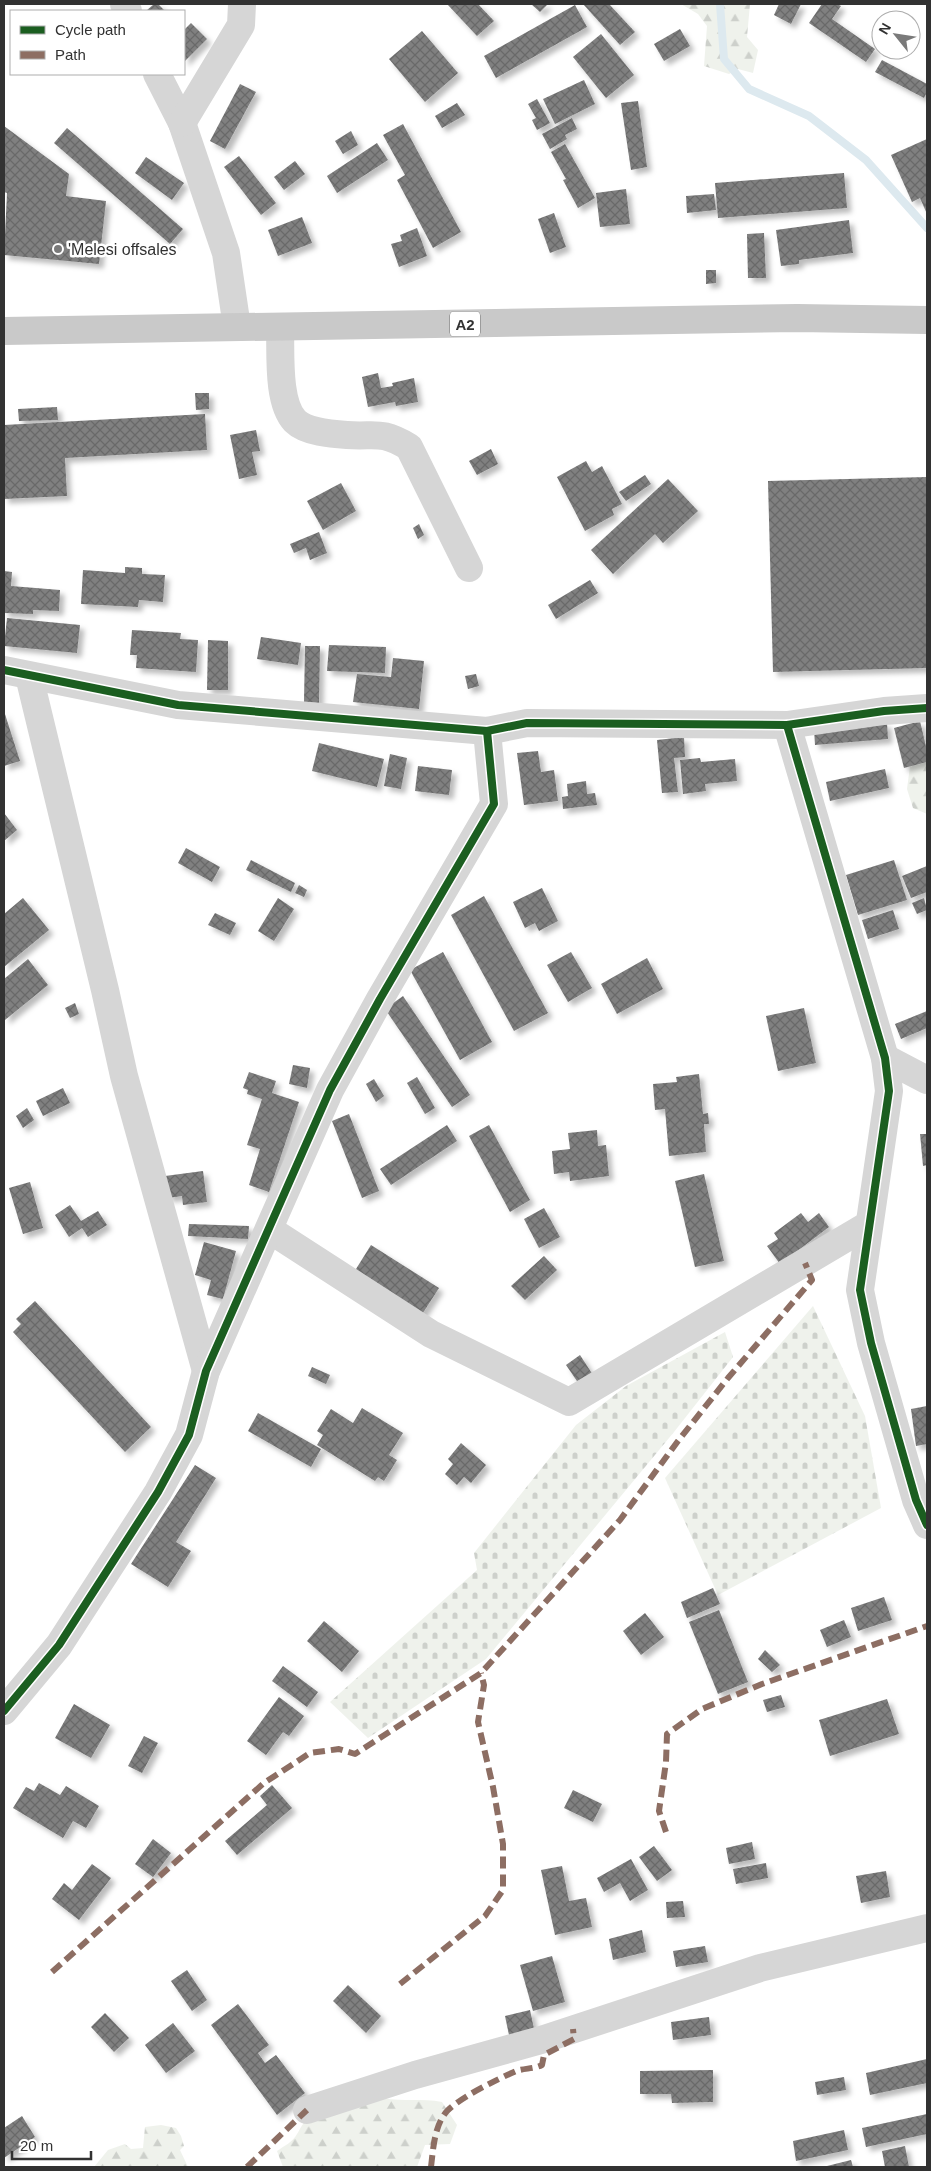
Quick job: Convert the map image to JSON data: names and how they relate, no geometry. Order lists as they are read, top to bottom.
{
  "streets": {
    "main road": ["A2"]
  },
  "places": ["'Melesi offsales"],
  "legend": ["Cycle path", "Path"],
  "scale_bar": "20 m",
  "north": "top left"
}
